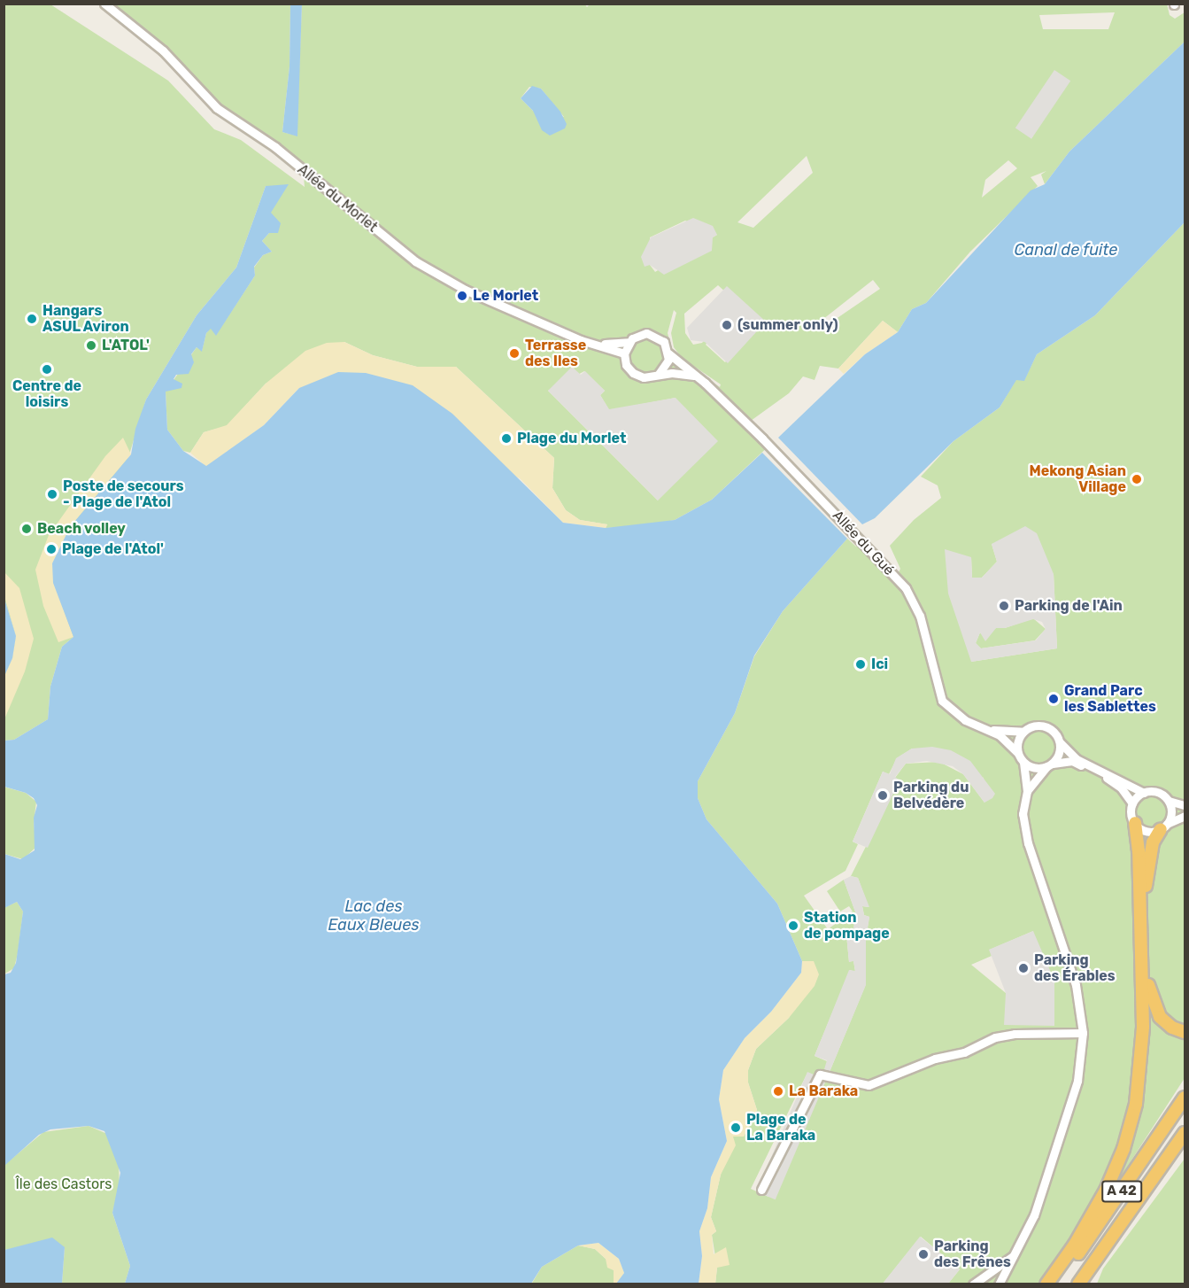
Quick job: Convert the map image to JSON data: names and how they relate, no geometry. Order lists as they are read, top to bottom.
{
  "streets": {
    "highway": ["A 42"],
    "street": ["Allée du Morlet", "Allée du Gué"]
  },
  "crossings": [
    ["Allée du Morlet", "Allée du Gué"]
  ],
  "water": ["Canal de fuite", "Lac des Eaux Bleues"],
  "parks": ["Île des Castors"],
  "places": [
    "Le Morlet",
    "Hangars ASUL Aviron",
    "(summer only)",
    "L'ATOL'",
    "Terrasse des Iles",
    "Centre de loisirs",
    "Plage du Morlet",
    "Mekong Asian Village",
    "Poste de secours - Plage de l'Atol",
    "Beach volley",
    "Plage de l'Atol'",
    "Parking de l'Ain",
    "Ici",
    "Grand Parc les Sablettes",
    "Parking du Belvédère",
    "Station de pompage",
    "Parking des Érables",
    "La Baraka",
    "Plage de La Baraka",
    "Parking des Frênes"
  ]
}
